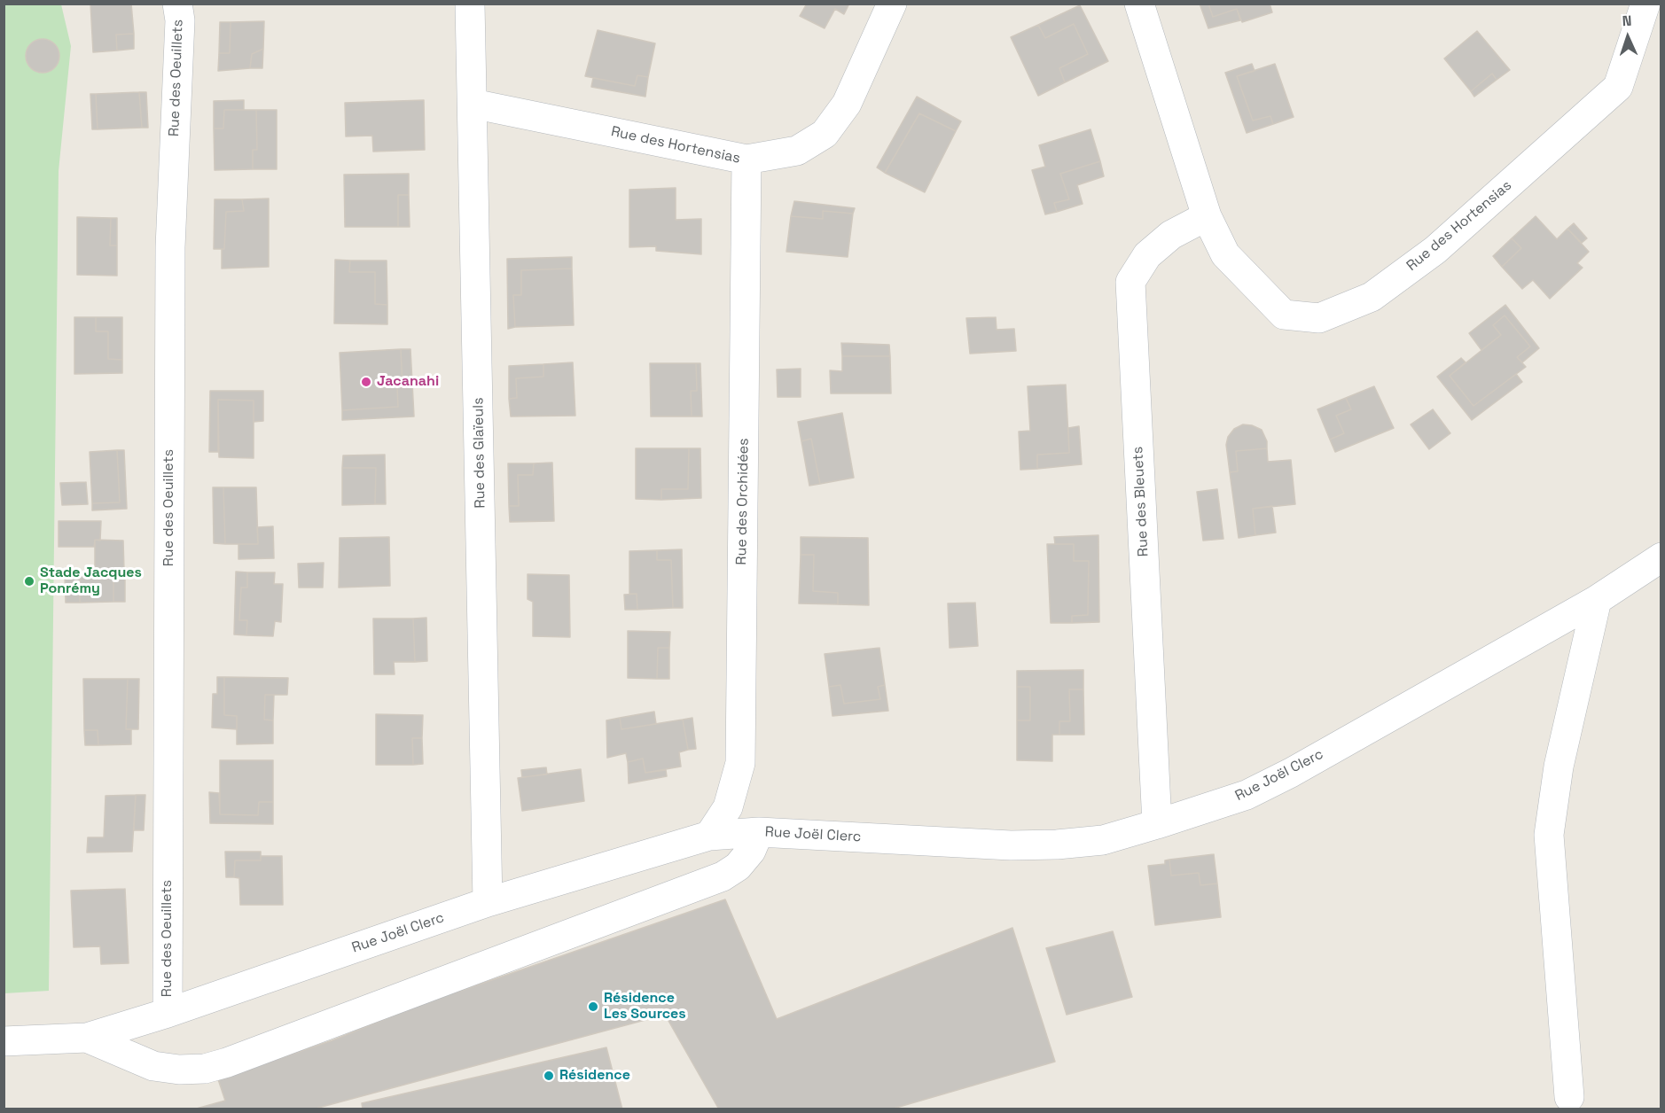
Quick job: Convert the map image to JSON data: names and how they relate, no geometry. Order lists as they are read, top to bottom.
{
  "streets": {
    "street": [
      "Rue des Oeuillets",
      "Rue des Hortensias",
      "Rue des Glaïeuls",
      "Rue des Orchidées",
      "Rue des Bleuets",
      "Rue Joël Clerc"
    ]
  },
  "crossings": [
    ["Rue des Oeuillets", "Rue Joël Clerc"],
    ["Rue des Hortensias", "Rue des Glaïeuls"],
    ["Rue des Hortensias", "Rue des Orchidées"],
    ["Rue des Hortensias", "Rue des Bleuets"],
    ["Rue des Glaïeuls", "Rue Joël Clerc"],
    ["Rue des Orchidées", "Rue Joël Clerc"],
    ["Rue des Bleuets", "Rue Joël Clerc"]
  ],
  "places": [
    "Jacanahi",
    "Stade Jacques Ponrémy",
    "Résidence Les Sources",
    "Résidence"
  ],
  "north": "top"
}
